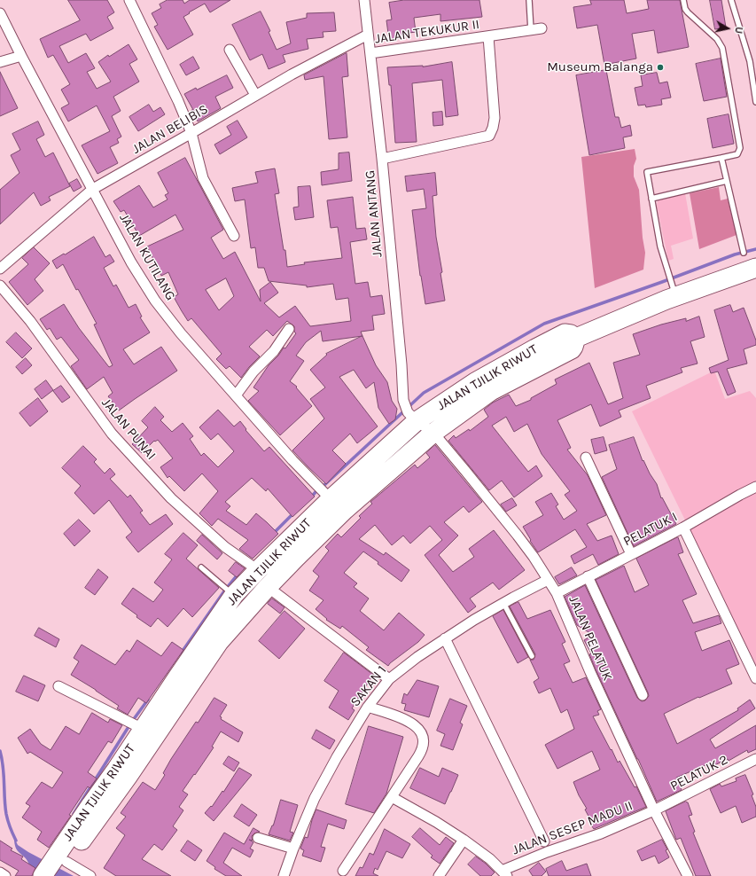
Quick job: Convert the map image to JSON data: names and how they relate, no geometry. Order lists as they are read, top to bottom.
{
  "streets": {
    "highway": ["JALAN TJILIK RIWUT"],
    "street": [
      "JALAN TEKUKUR II",
      "JALAN BELIBIS",
      "JALAN ANTANG",
      "JALAN KUTILANG",
      "JALAN PUNAI",
      "PELATUK I",
      "JALAN PELATUK",
      "SAKAN 1",
      "PELATUK 2",
      "JALAN SESEP MADU II"
    ]
  },
  "crossings": [
    ["JALAN TEKUKUR II", "JALAN ANTANG"],
    ["JALAN BELIBIS", "JALAN ANTANG"],
    ["JALAN BELIBIS", "JALAN KUTILANG"],
    ["JALAN ANTANG", "JALAN TJILIK RIWUT"],
    ["JALAN ANTANG", "JALAN PELATUK"],
    ["JALAN KUTILANG", "JALAN TJILIK RIWUT"],
    ["JALAN TJILIK RIWUT", "JALAN PUNAI"],
    ["JALAN TJILIK RIWUT", "JALAN PELATUK"],
    ["PELATUK I", "JALAN PELATUK"],
    ["JALAN PELATUK", "SAKAN 1"],
    ["JALAN PELATUK", "PELATUK 2"],
    ["JALAN PELATUK", "JALAN SESEP MADU II"],
    ["PELATUK 2", "JALAN SESEP MADU II"]
  ],
  "places": ["Museum Balanga"],
  "north": "right"
}
